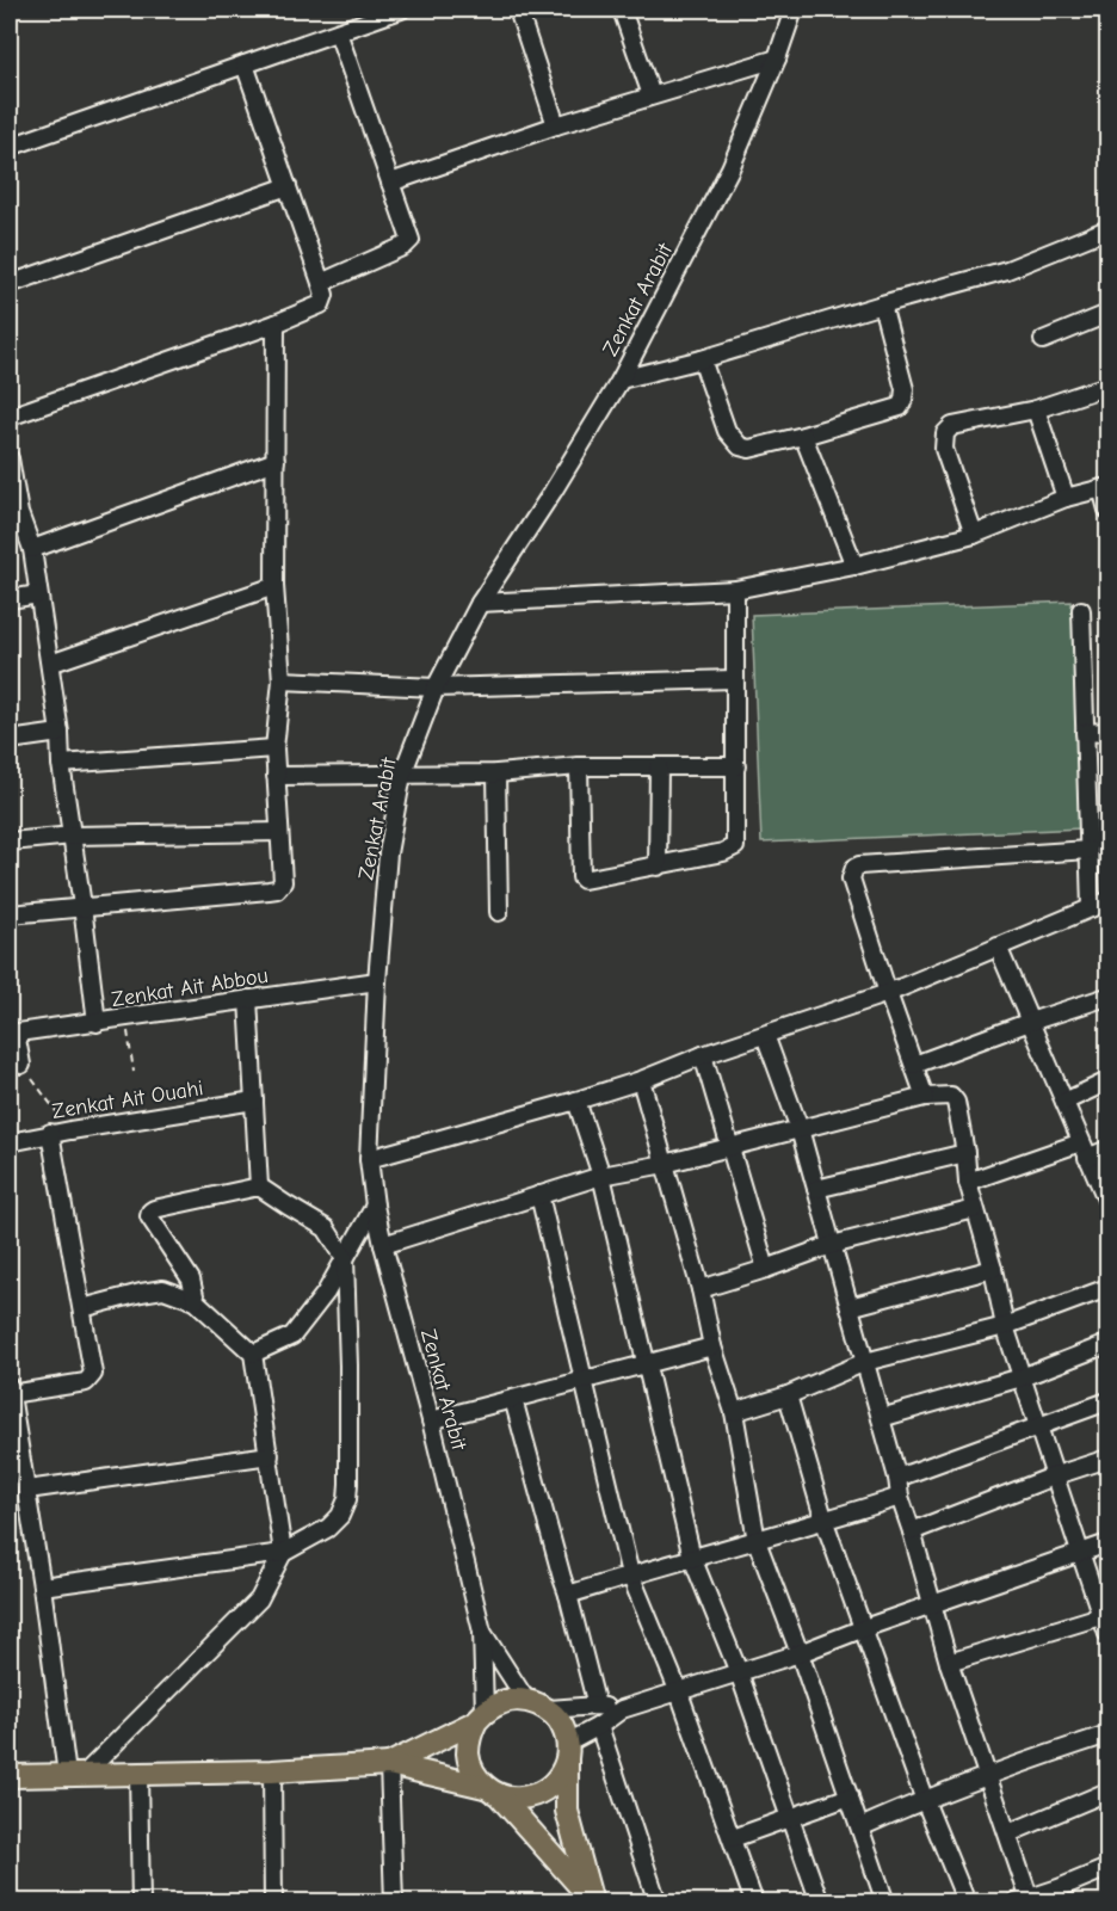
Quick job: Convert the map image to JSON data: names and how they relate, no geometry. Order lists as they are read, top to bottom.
{
  "streets": {
    "street": ["Zenkat Arabit", "Zenkat Ait Abbou", "Zenkat Ait Ouahi"]
  },
  "crossings": [
    ["Zenkat Arabit", "Zenkat Ait Abbou"]
  ]
}
